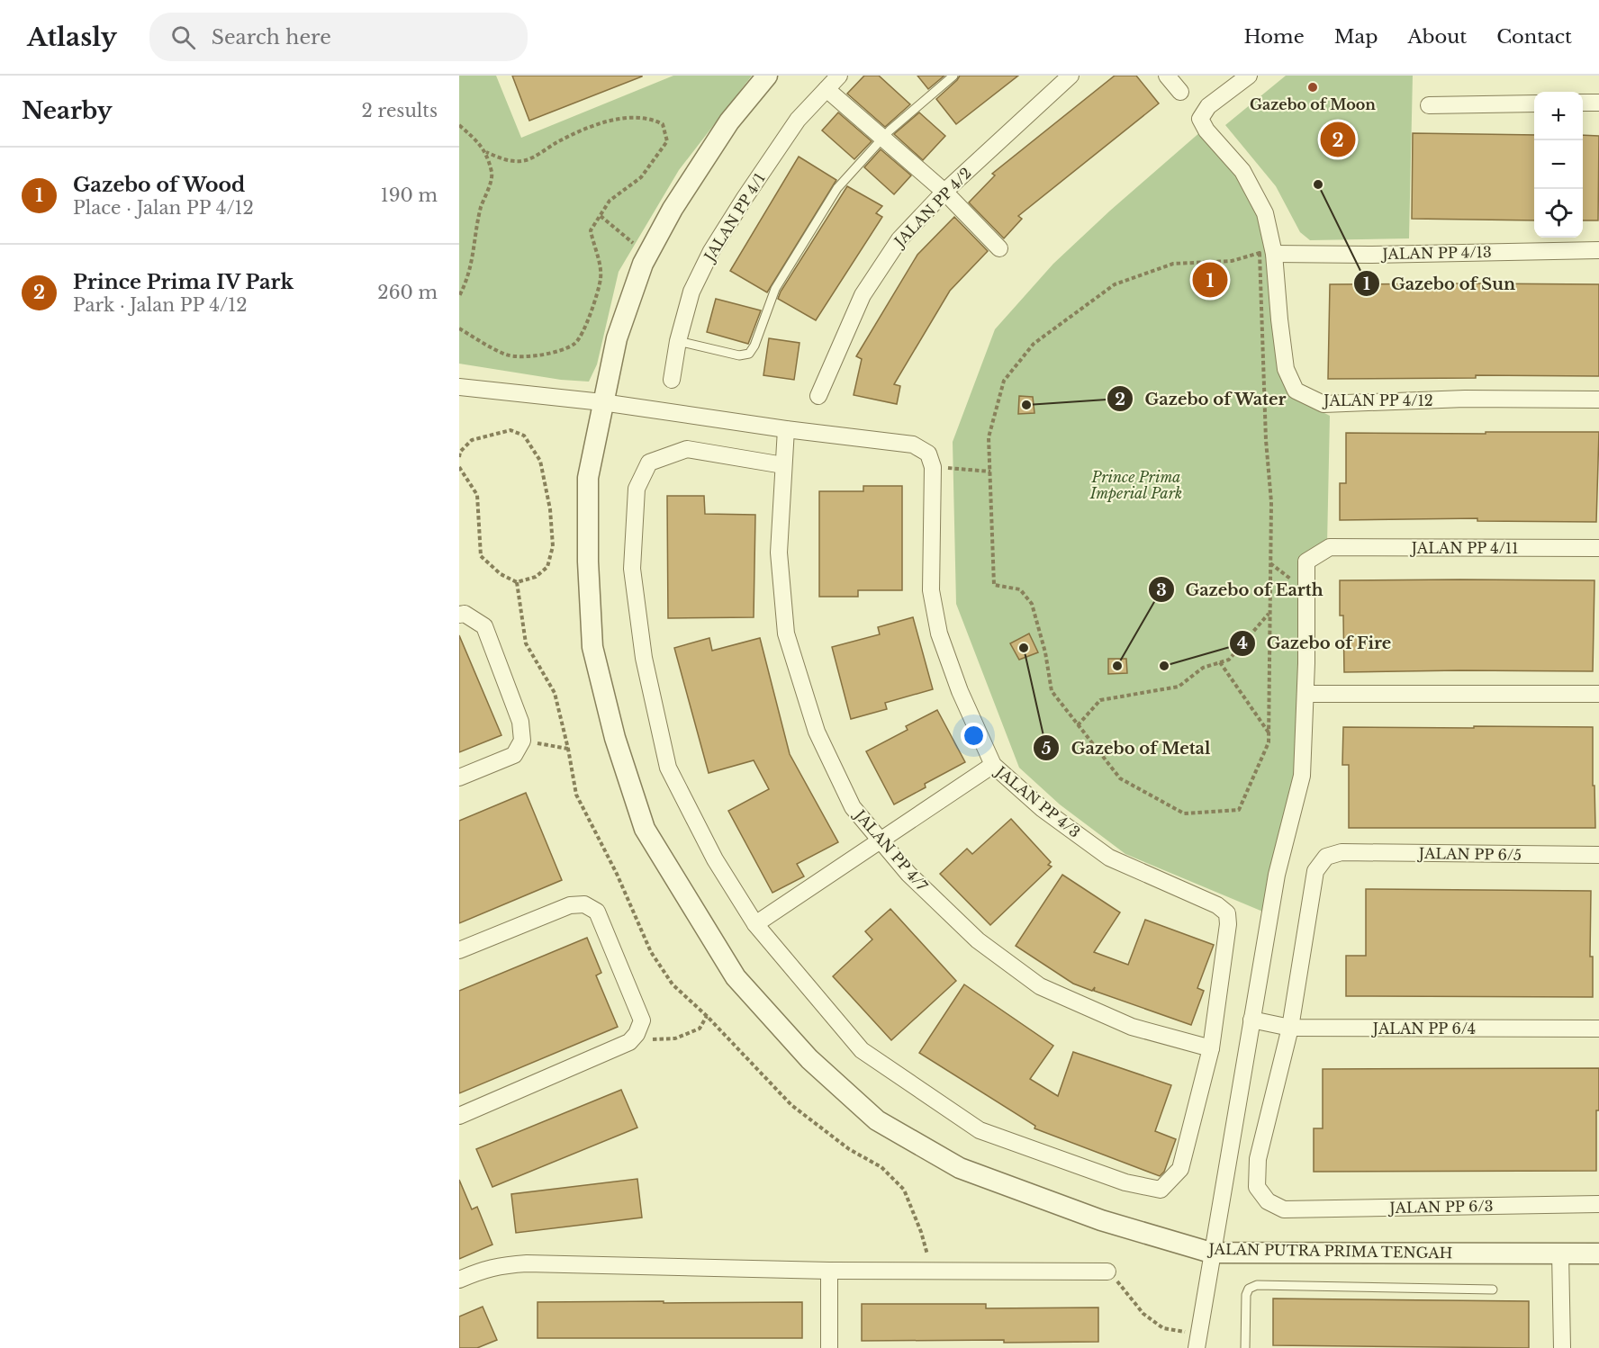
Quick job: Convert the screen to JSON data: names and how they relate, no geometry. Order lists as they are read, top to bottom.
{
  "streets": {
    "street": [
      "JALAN PP 4/2",
      "JALAN PP 4/1",
      "JALAN PP 4/13",
      "JALAN PP 4/12",
      "JALAN PP 4/11",
      "JALAN PP 4/3",
      "JALAN PP 4/7",
      "JALAN PP 6/5",
      "JALAN PP 6/4",
      "JALAN PP 6/3",
      "JALAN PUTRA PRIMA TENGAH"
    ]
  },
  "crossings": [
    ["JALAN PP 4/13", "JALAN PP 4/12"],
    ["JALAN PP 4/3", "JALAN PP 4/7"],
    ["JALAN PP 6/5", "JALAN PP 6/4"],
    ["JALAN PP 6/5", "JALAN PP 6/3"],
    ["JALAN PP 6/4", "JALAN PP 6/3"]
  ],
  "parks": ["Prince Prima Imperial Park"],
  "places": [
    "Gazebo of Moon",
    "Gazebo of Sun",
    "Gazebo of Water",
    "Gazebo of Metal",
    "Gazebo of Earth",
    "Gazebo of Fire"
  ],
  "page": {
    "header": "Atlasly",
    "search": "Search here",
    "nav": [
      "Home",
      "Map",
      "About",
      "Contact"
    ],
    "heading": ["Nearby", "2 results"],
    "map_buttons": ["+", "−"],
    "pins": ["2", "1"],
    "list": [
      {
        "mark": "1",
        "name": "Gazebo of Wood",
        "note": "Place · Jalan PP 4/12",
        "value": "190 m"
      },
      {
        "mark": "2",
        "name": "Prince Prima IV Park",
        "note": "Park · Jalan PP 4/12",
        "value": "260 m"
      }
    ]
  }
}
